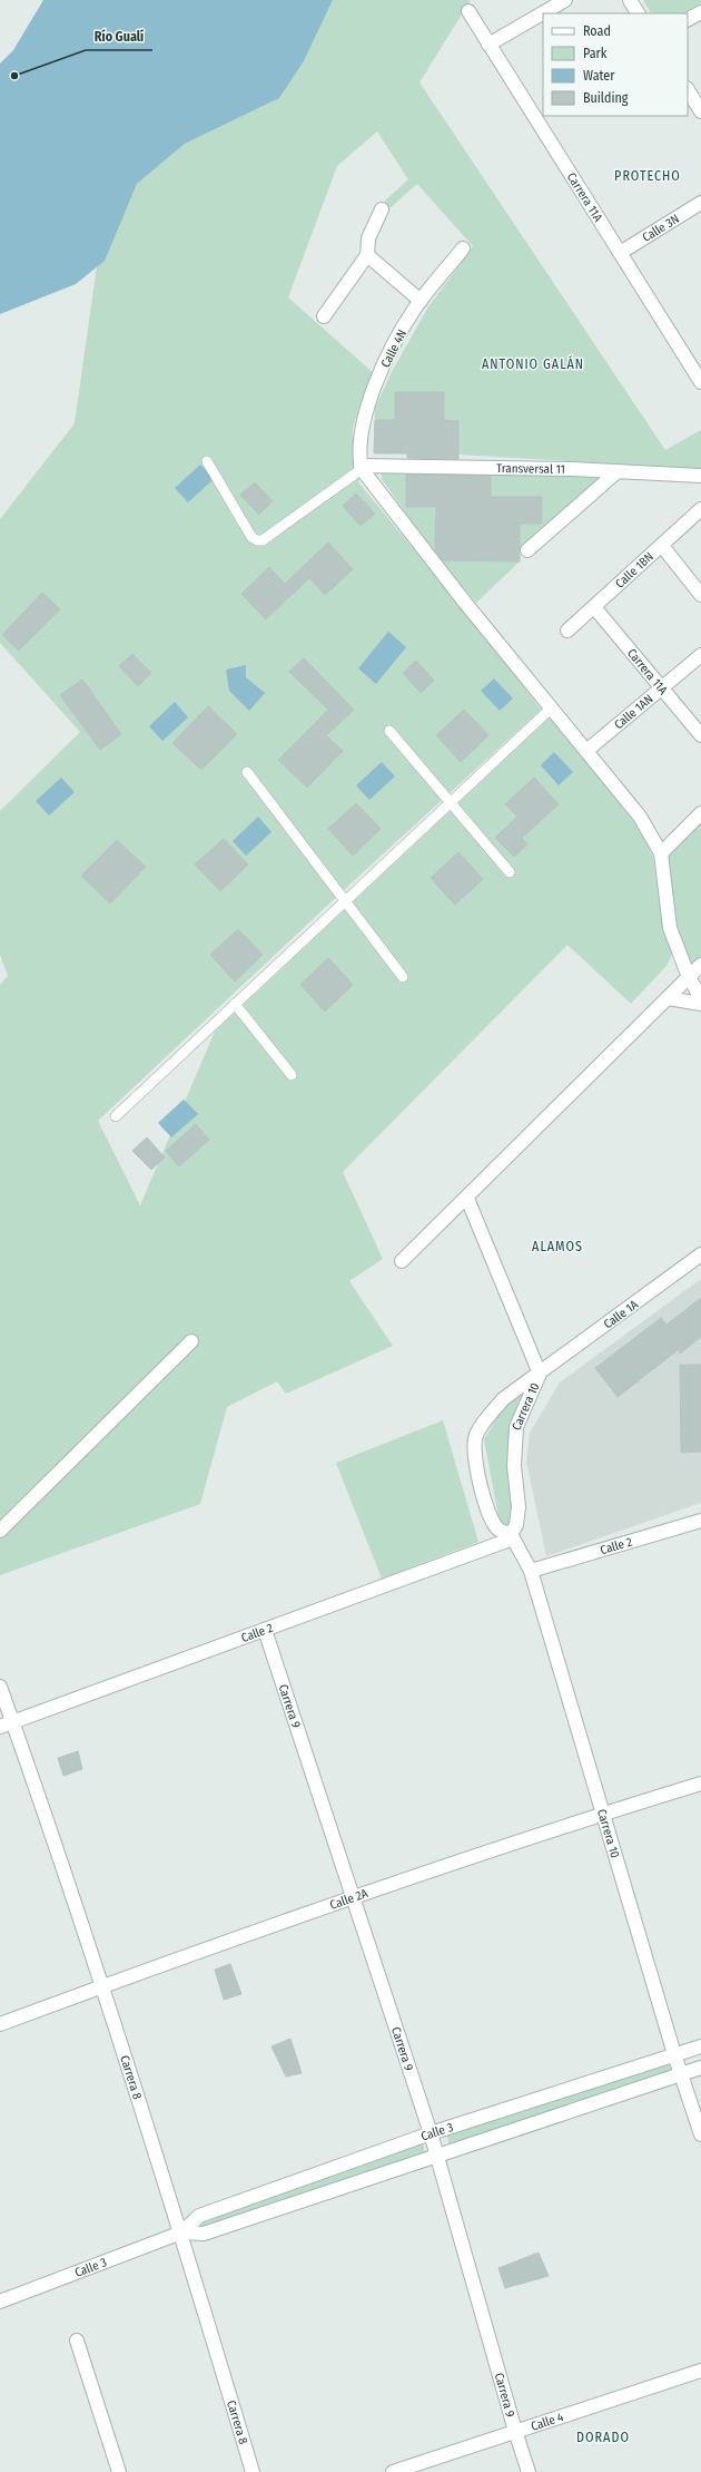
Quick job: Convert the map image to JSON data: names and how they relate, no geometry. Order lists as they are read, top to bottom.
{
  "streets": {
    "street": [
      "Carrera 11A",
      "Calle 3N",
      "Calle 4N",
      "Transversal 11",
      "Calle 1BN",
      "Calle 1AN",
      "Calle 1A",
      "Carrera 10",
      "Calle 2",
      "Carrera 9",
      "Calle 2A",
      "Carrera 8",
      "Calle 3",
      "Calle 4"
    ]
  },
  "crossings": [
    ["Carrera 11A", "Calle 3N"],
    ["Carrera 11A", "Calle 1BN"],
    ["Carrera 11A", "Calle 1AN"],
    ["Calle 4N", "Transversal 11"],
    ["Calle 1A", "Carrera 10"],
    ["Carrera 10", "Calle 2"],
    ["Carrera 10", "Calle 2A"],
    ["Carrera 10", "Calle 3"],
    ["Calle 2", "Carrera 9"],
    ["Calle 2", "Carrera 8"],
    ["Carrera 9", "Calle 2A"],
    ["Carrera 9", "Calle 3"],
    ["Carrera 9", "Calle 4"],
    ["Calle 2A", "Carrera 8"],
    ["Carrera 8", "Calle 3"]
  ],
  "districts": [
    "PROTECHO",
    "ANTONIO GALÁN",
    "ALAMOS",
    "DORADO"
  ],
  "places": ["Río Gualí"],
  "legend": [
    "Road",
    "Park",
    "Water",
    "Building"
  ]
}
